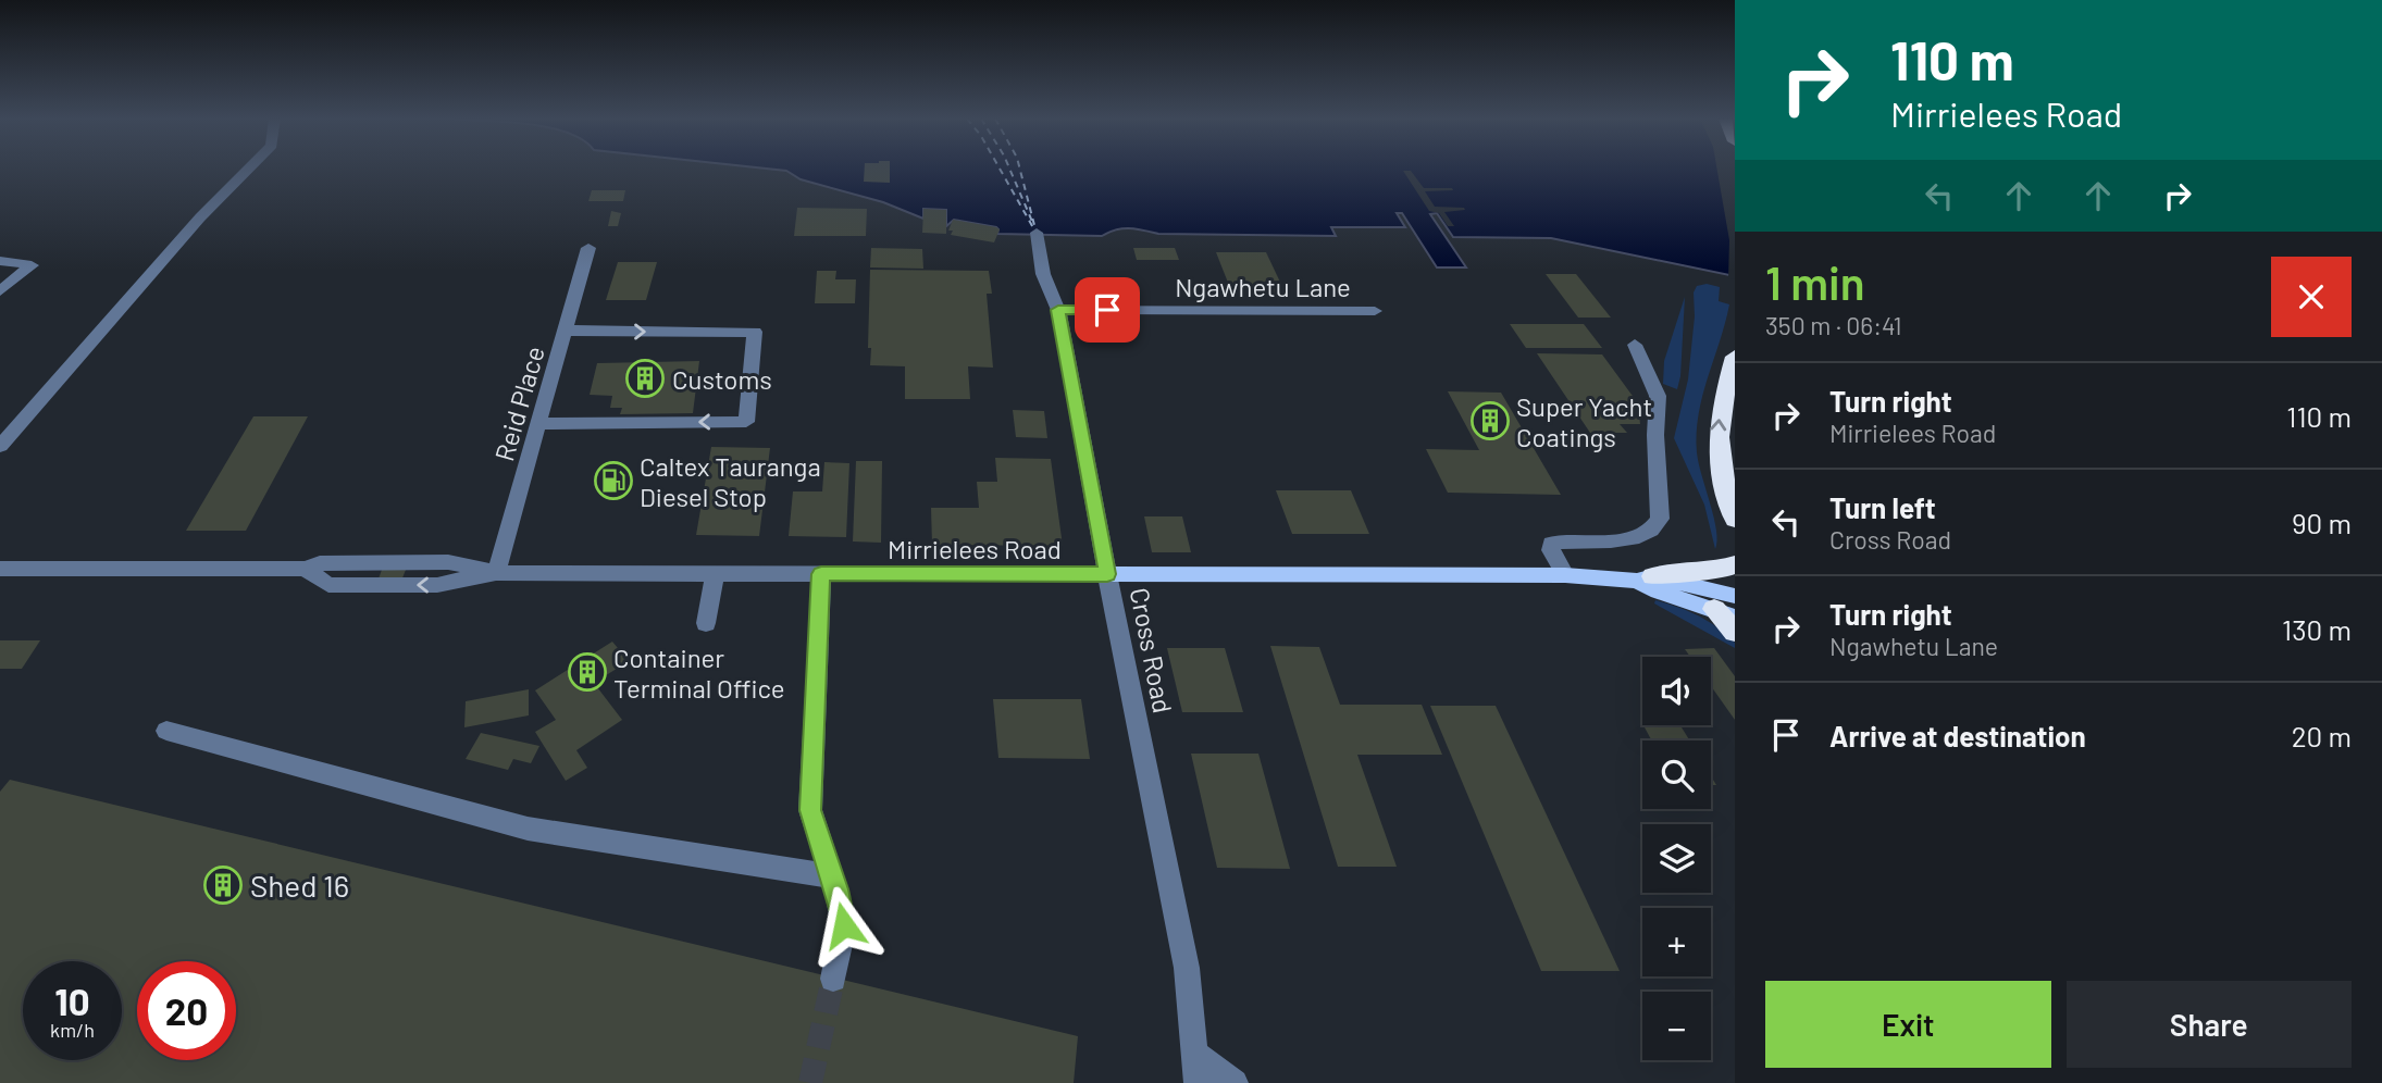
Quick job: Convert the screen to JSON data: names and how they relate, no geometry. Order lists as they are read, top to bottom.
{
  "streets": {
    "main road": ["Mirrielees Road"],
    "street": ["Ngawhetu Lane", "Reid Place", "Cross Road"]
  },
  "crossings": [
    ["Ngawhetu Lane", "Cross Road"],
    ["Reid Place", "Mirrielees Road"],
    ["Mirrielees Road", "Cross Road"]
  ],
  "places": {
    "building": [
      "Customs",
      "Super Yacht Coatings",
      "Container Terminal Office",
      "Shed 16"
    ],
    "fuel station": ["Caltex Tauranga Diesel Stop"]
  },
  "page": {
    "turn": ["110 m", "Mirrielees Road"],
    "heading": ["1 min", "350 m · 06:41"],
    "list": [
      {
        "name": "Turn right",
        "note": "Mirrielees Road",
        "value": "110 m"
      },
      {
        "name": "Turn left",
        "note": "Cross Road",
        "value": "90 m"
      },
      {
        "name": "Turn right",
        "note": "Ngawhetu Lane",
        "value": "130 m"
      },
      {
        "name": "Arrive at destination",
        "value": "20 m"
      }
    ],
    "map_buttons": ["+", "−"],
    "speed": "10 km/h",
    "limit": "20",
    "buttons": ["Exit", "Share"]
  }
}
